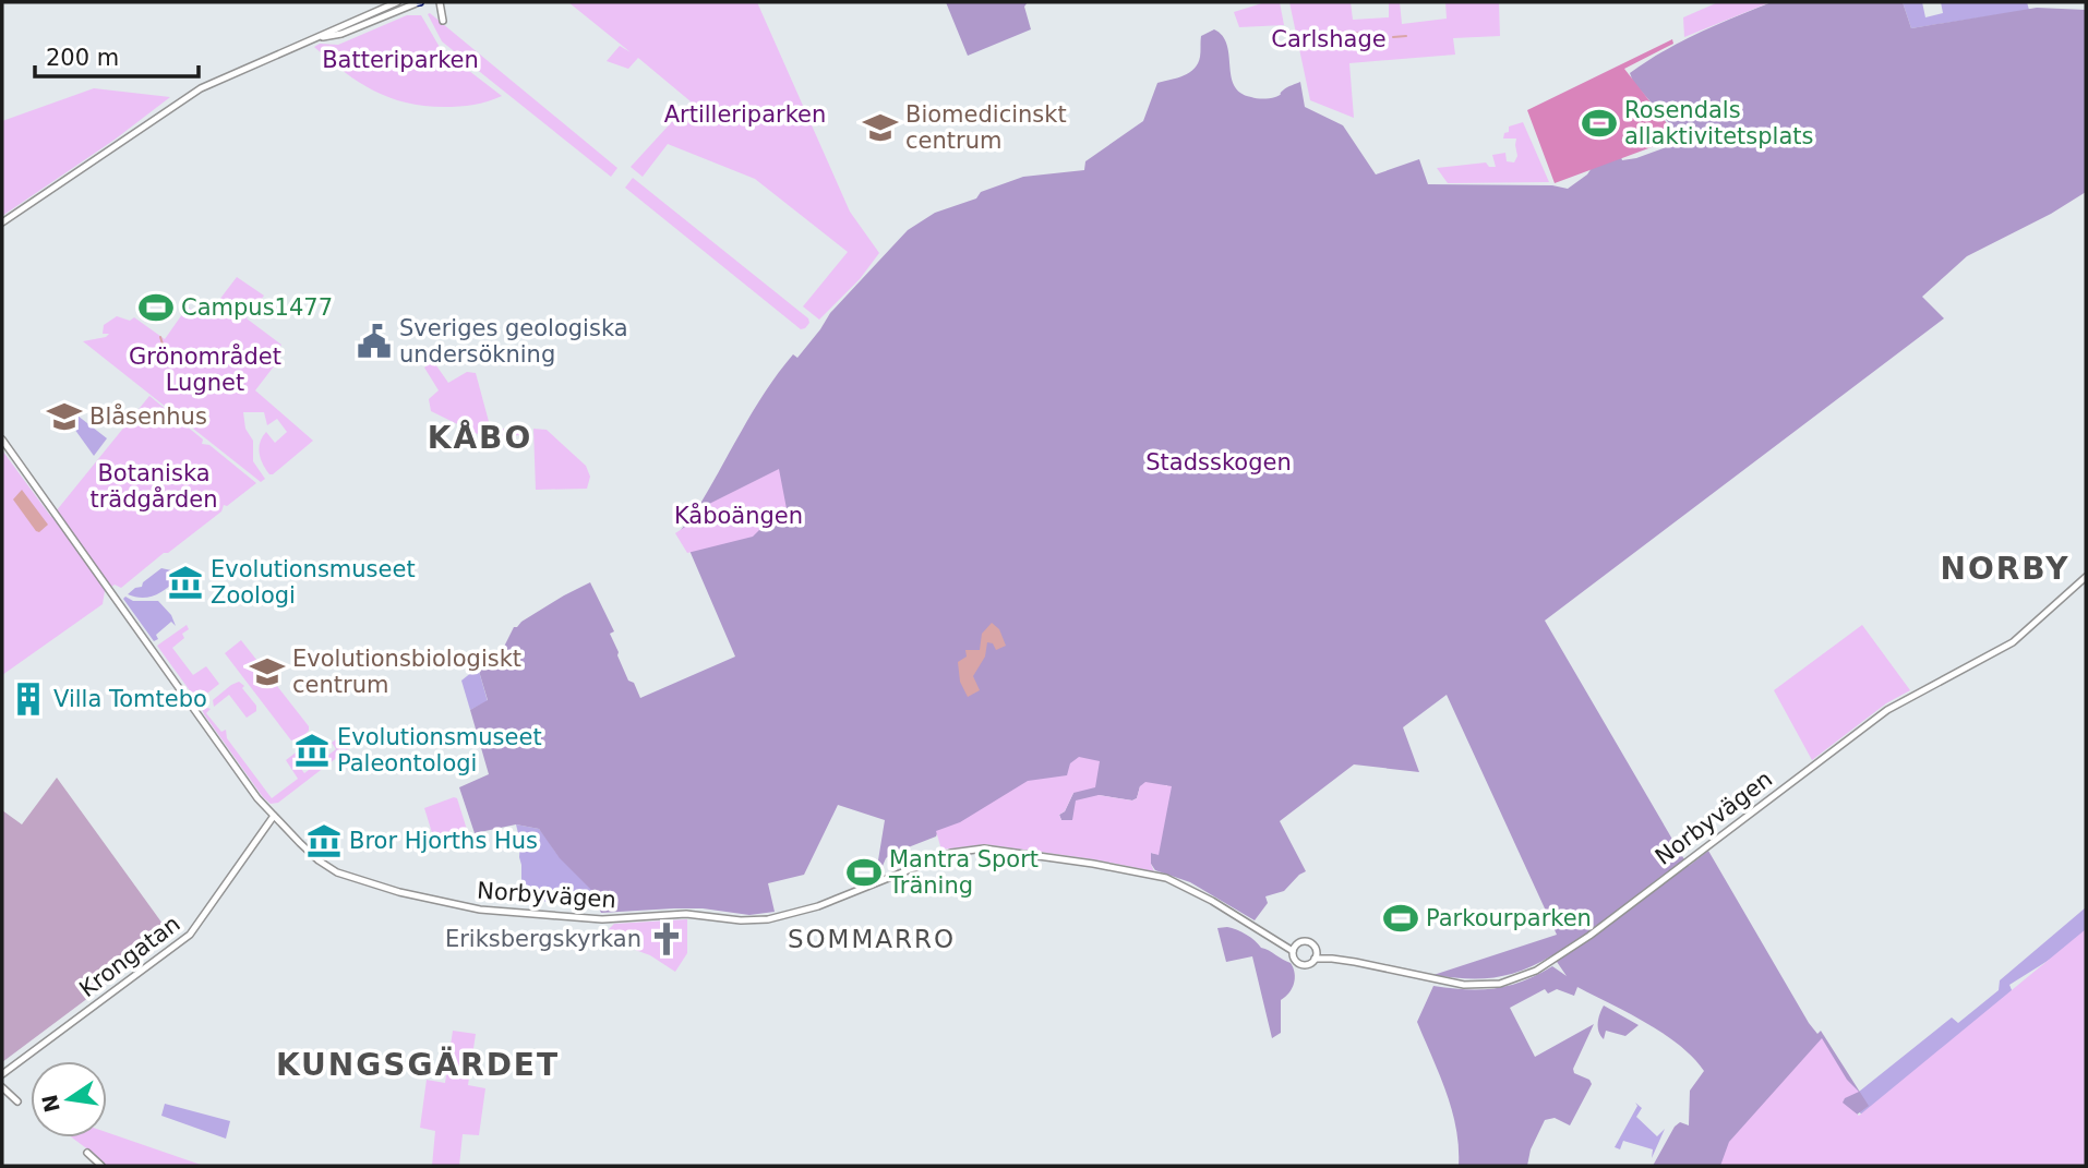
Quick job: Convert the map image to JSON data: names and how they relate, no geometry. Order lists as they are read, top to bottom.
{
  "streets": {
    "street": ["Norbyvägen", "Krongatan"]
  },
  "crossings": [
    ["Norbyvägen", "Krongatan"]
  ],
  "districts": [
    "KÅBO",
    "NORBY",
    "SOMMARRO",
    "KUNGSGÄRDET"
  ],
  "parks": [
    "Carlshage",
    "Batteriparken",
    "Artilleriparken",
    "Grönområdet Lugnet",
    "Stadsskogen",
    "Botaniska trädgården",
    "Kåboängen"
  ],
  "places": {
    "sports": [
      "Rosendals allaktivitetsplats",
      "Campus1477",
      "Mantra Sport Träning",
      "Parkourparken"
    ],
    "school or university": ["Biomedicinskt centrum", "Blåsenhus", "Evolutionsbiologiskt centrum"],
    "public building": ["Sveriges geologiska undersökning"],
    "museum": ["Evolutionsmuseet Zoologi", "Evolutionsmuseet Paleontologi", "Bror Hjorths Hus"],
    "building": ["Villa Tomtebo"],
    "church": ["Eriksbergskyrkan"]
  },
  "scale_bar": "200 m",
  "north": "left"
}
